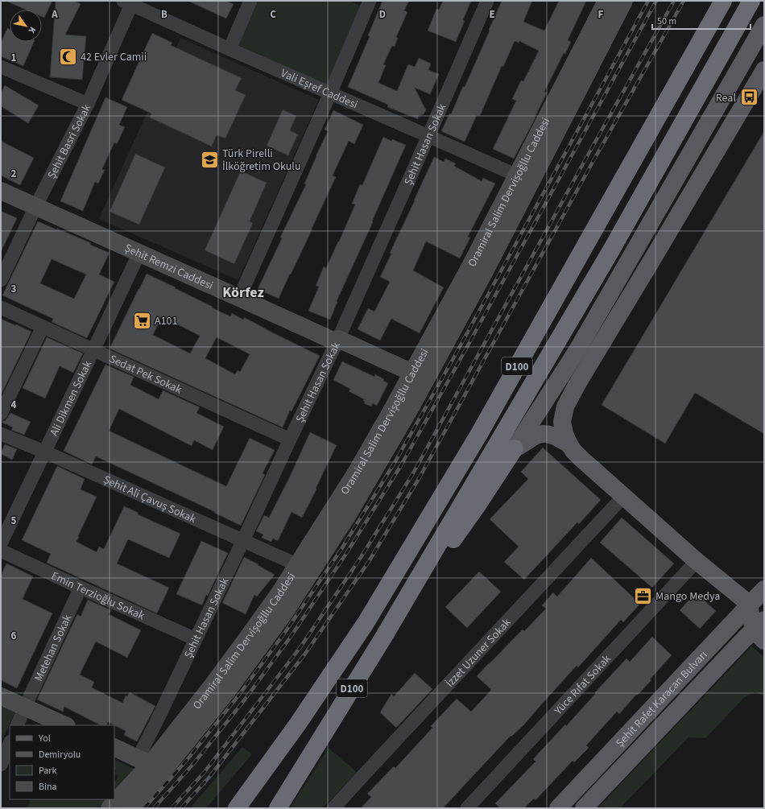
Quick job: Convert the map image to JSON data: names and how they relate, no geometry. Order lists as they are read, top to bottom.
{
  "streets": {
    "highway": ["D100"],
    "main road": ["Oramiral Salim Dervişoğllu Caddesi", "Şehit Remzi Caddesi", "Şehit Rafet Karacan Bulvarı"],
    "street": [
      "Vali Eşref Caddesi",
      "Şehit Basri Sokak",
      "Şehit Hasan Sokak",
      "Sedat Pek Sokak",
      "Ali Dikmen Sokak",
      "Şehit Ali Çavuş Sokak",
      "Emin Terzioğlu Sokak",
      "Metehan Sokak",
      "İzzet Uzuner Sokak",
      "Yüce Rıfat Sokak"
    ]
  },
  "crossings": [
    ["Vali Eşref Caddesi", "Şehit Basri Sokak"],
    ["Vali Eşref Caddesi", "Şehit Hasan Sokak"],
    ["Vali Eşref Caddesi", "Oramiral Salim Dervişoğllu Caddesi"],
    ["Şehit Basri Sokak", "Şehit Remzi Caddesi"],
    ["Şehit Hasan Sokak", "Oramiral Salim Dervişoğllu Caddesi"],
    ["Şehit Hasan Sokak", "Şehit Remzi Caddesi"],
    ["Şehit Hasan Sokak", "Sedat Pek Sokak"],
    ["Şehit Hasan Sokak", "Şehit Ali Çavuş Sokak"],
    ["Şehit Hasan Sokak", "Emin Terzioğlu Sokak"],
    ["Oramiral Salim Dervişoğllu Caddesi", "Şehit Remzi Caddesi"],
    ["Oramiral Salim Dervişoğllu Caddesi", "Şehit Ali Çavuş Sokak"],
    ["Şehit Remzi Caddesi", "Ali Dikmen Sokak"],
    ["Sedat Pek Sokak", "Ali Dikmen Sokak"],
    ["Ali Dikmen Sokak", "Şehit Ali Çavuş Sokak"],
    ["Emin Terzioğlu Sokak", "Metehan Sokak"]
  ],
  "districts": ["Körfez"],
  "places": {
    "mosque": ["42 Evler Camii"],
    "bus stop": ["Real"],
    "school or university": ["Türk Pirelli İlköğretim Okulu"],
    "supermarket": ["A101"],
    "office": ["Mango Medya"]
  },
  "legend": [
    "Yol",
    "Demiryolu",
    "Park",
    "Bina"
  ],
  "scale_bar": "50 m",
  "north": "bottom right",
  "grid": {
    "columns": [
      "A",
      "B",
      "C",
      "D",
      "E",
      "F"
    ],
    "rows": [
      "1",
      "2",
      "3",
      "4",
      "5",
      "6"
    ]
  }
}
